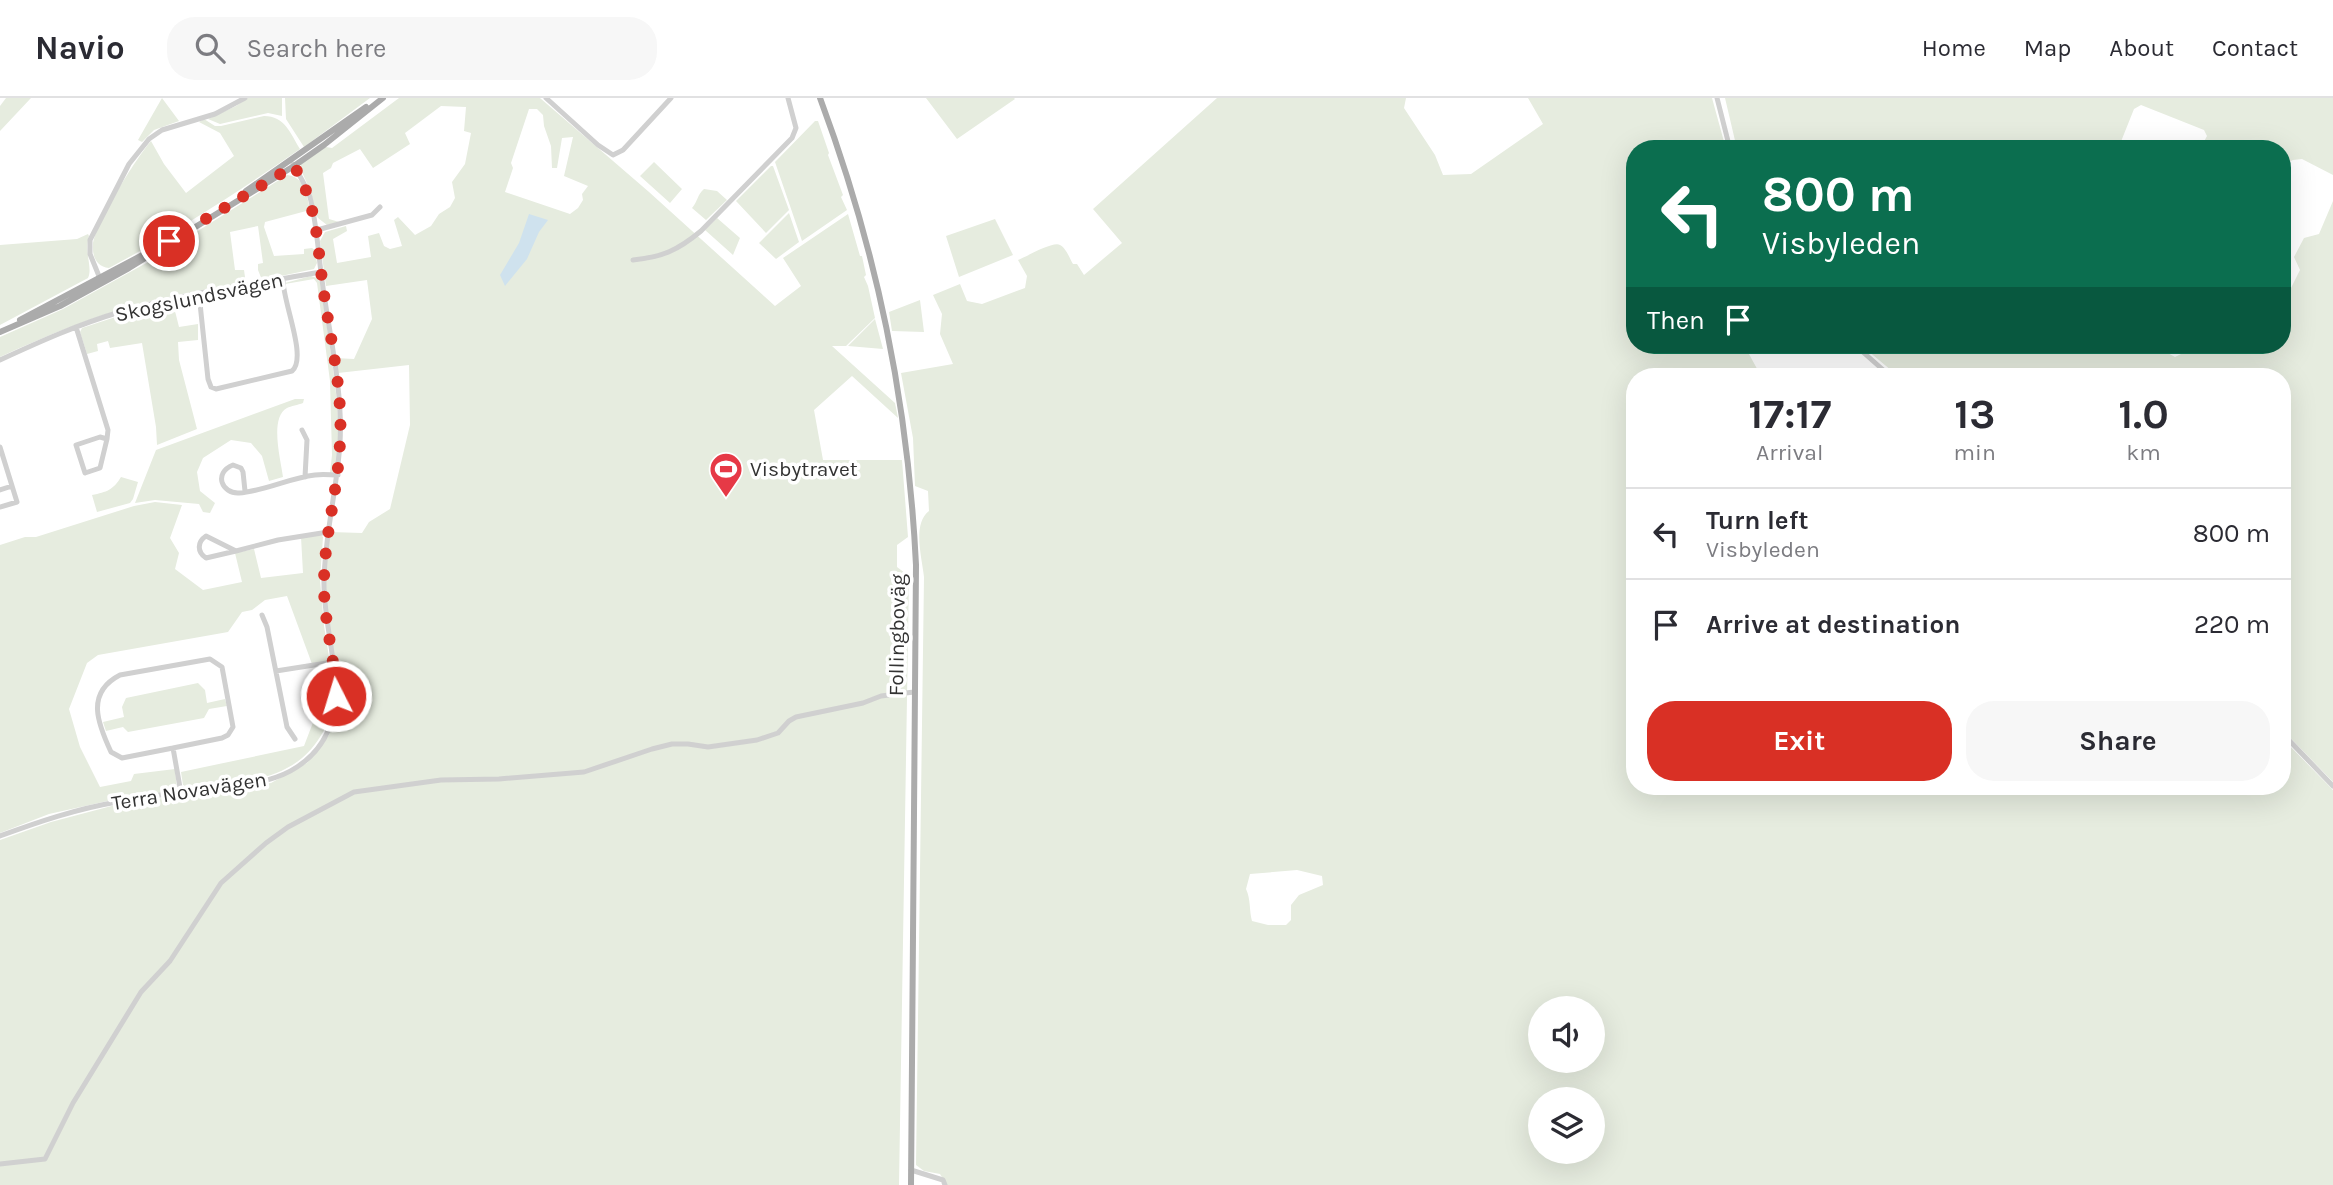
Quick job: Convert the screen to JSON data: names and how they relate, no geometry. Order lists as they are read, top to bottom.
{
  "streets": {
    "main road": ["Follingboväg"],
    "street": ["Skogslundsvägen", "Terra Novavägen"]
  },
  "crossings": [
    ["Skogslundsvägen", "Terra Novavägen"]
  ],
  "places": {
    "sports": ["Visbytravet"]
  },
  "page": {
    "header": "Navio",
    "search": "Search here",
    "nav": [
      "Home",
      "Map",
      "About",
      "Contact"
    ],
    "turn": ["800 m", "Visbyleden"],
    "then": "Then",
    "eta": [
      "17:17",
      "Arrival",
      "13",
      "min",
      "1.0",
      "km"
    ],
    "list": [
      {
        "name": "Turn left",
        "note": "Visbyleden",
        "value": "800 m"
      },
      {
        "name": "Arrive at destination",
        "value": "220 m"
      }
    ],
    "buttons": ["Exit", "Share"]
  }
}
